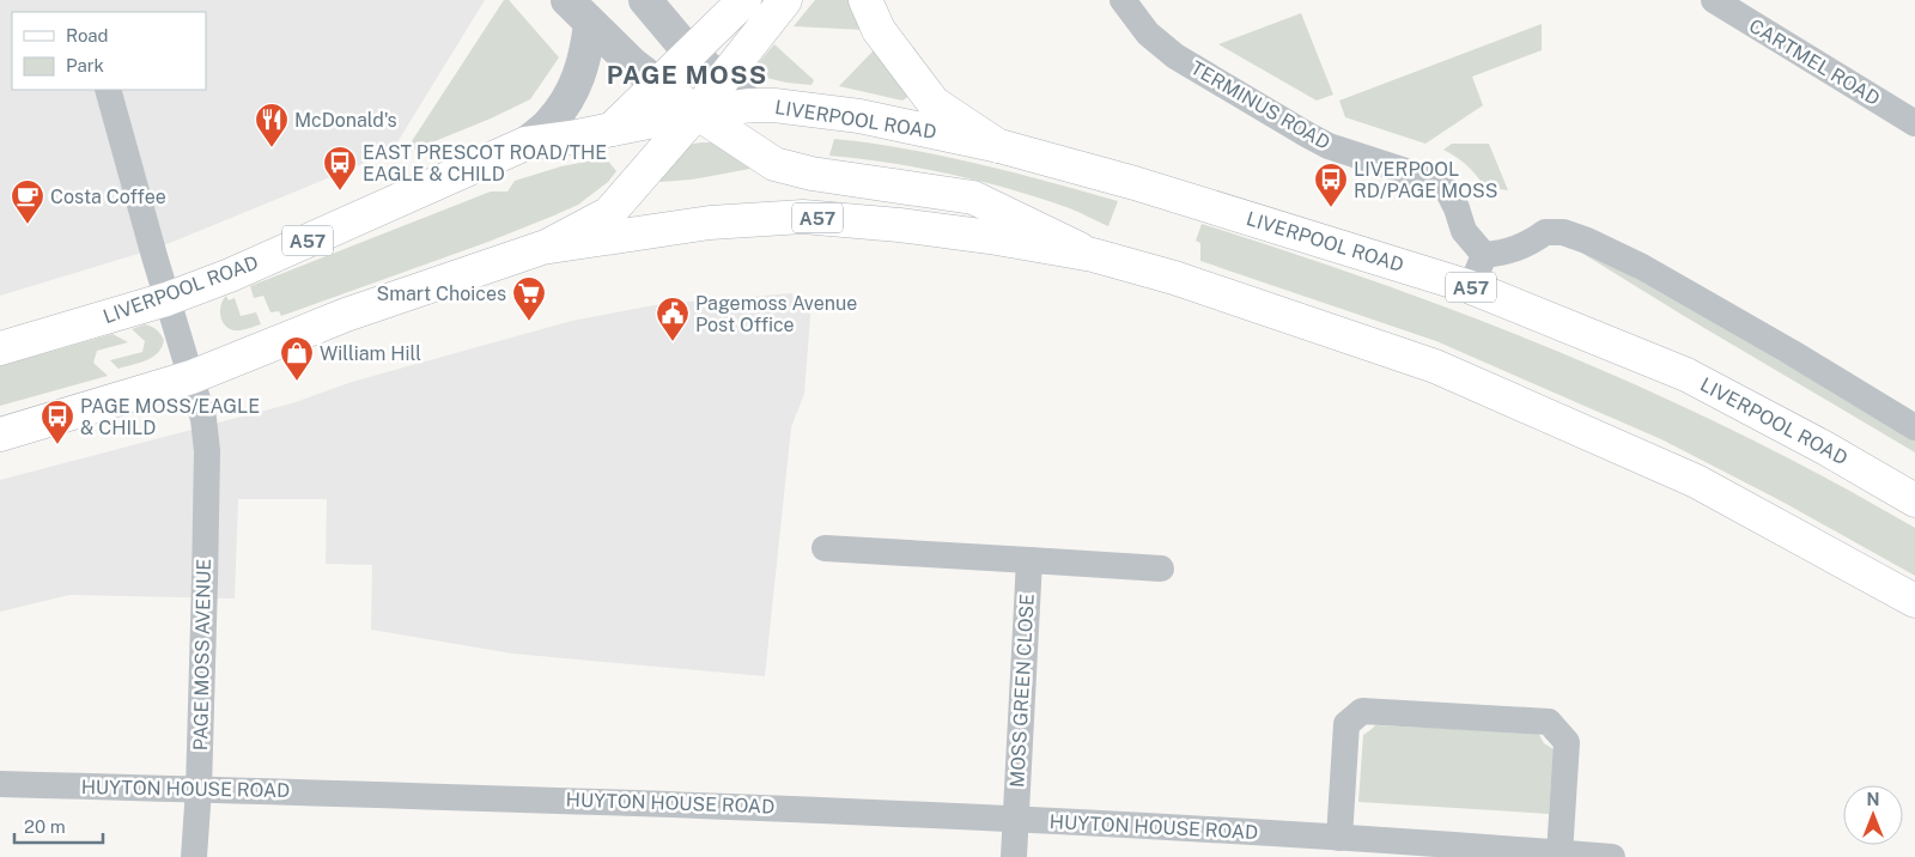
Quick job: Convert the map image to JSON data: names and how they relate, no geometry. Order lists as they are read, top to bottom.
{
  "streets": {
    "main road": ["LIVERPOOL ROAD", "A57"],
    "street": [
      "CARTMEL ROAD",
      "TERMINUS ROAD",
      "PAGE MOSS AVENUE",
      "MOSS GREEN CLOSE",
      "HUYTON HOUSE ROAD"
    ]
  },
  "crossings": [
    ["LIVERPOOL ROAD", "A57"],
    ["LIVERPOOL ROAD", "PAGE MOSS AVENUE"],
    ["A57", "PAGE MOSS AVENUE"],
    ["PAGE MOSS AVENUE", "HUYTON HOUSE ROAD"],
    ["MOSS GREEN CLOSE", "HUYTON HOUSE ROAD"]
  ],
  "districts": ["PAGE MOSS"],
  "places": {
    "restaurant": ["McDonald's"],
    "bus stop": ["EAST PRESCOT ROAD/THE EAGLE & CHILD", "LIVERPOOL RD/PAGE MOSS", "PAGE MOSS/EAGLE & CHILD"],
    "cafe": ["Costa Coffee"],
    "supermarket": ["Smart Choices"],
    "public building": ["Pagemoss Avenue Post Office"],
    "shop": ["William Hill"]
  },
  "legend": ["Road", "Park"],
  "scale_bar": "20 m",
  "north": "top"
}
